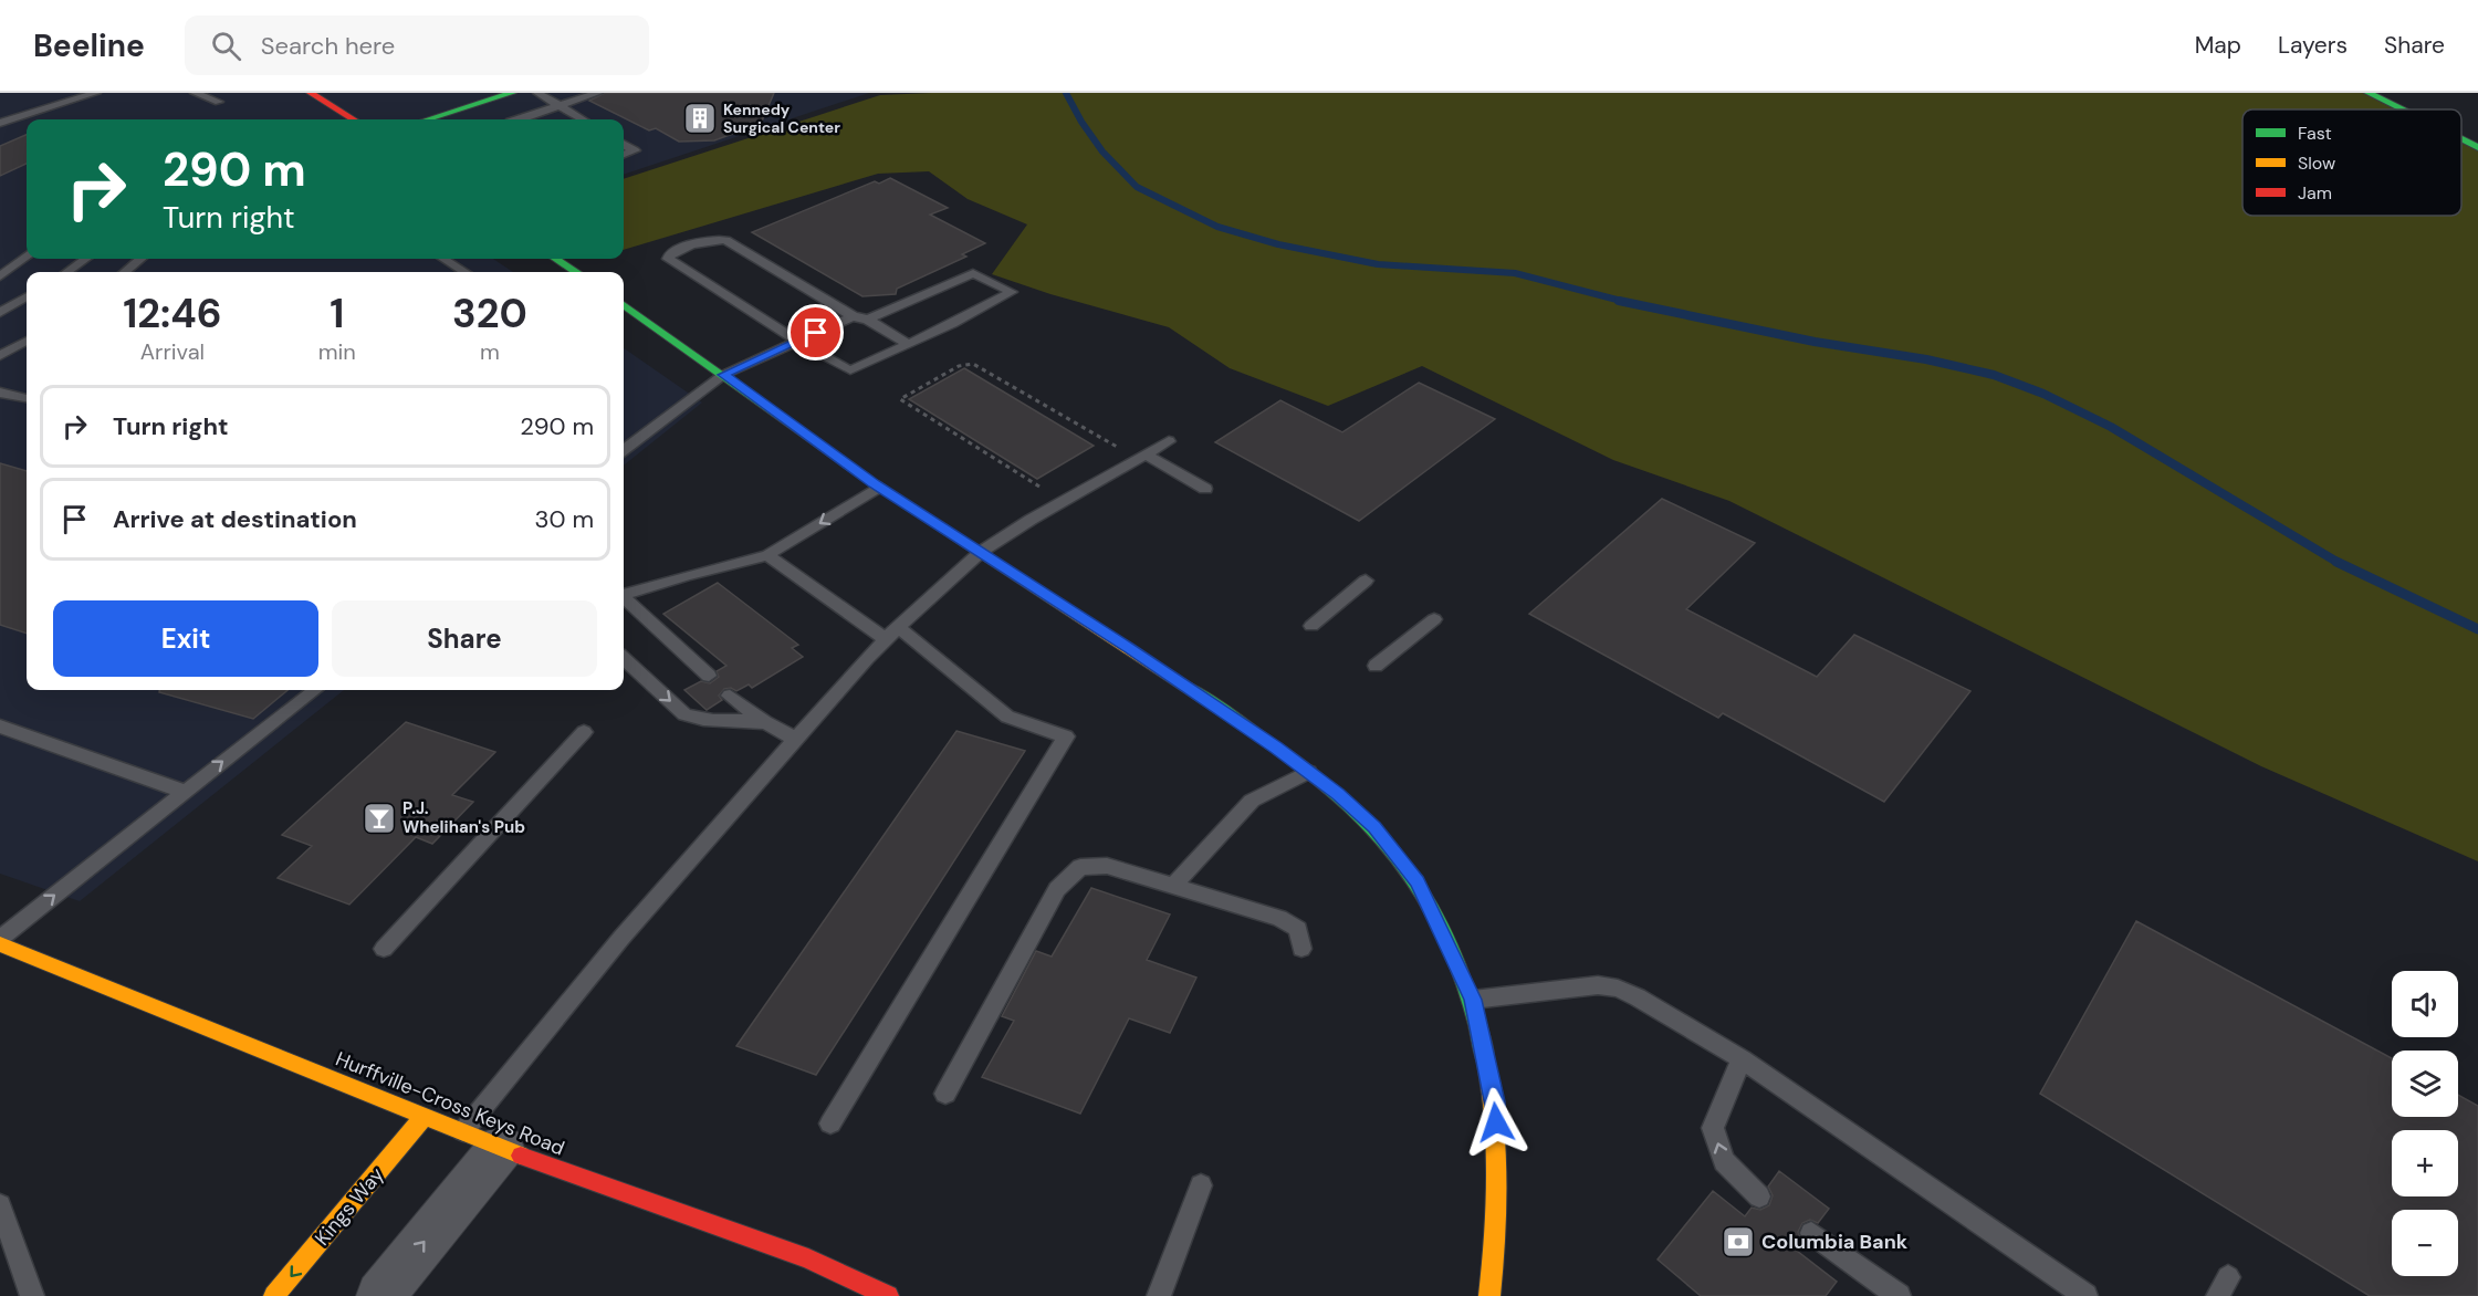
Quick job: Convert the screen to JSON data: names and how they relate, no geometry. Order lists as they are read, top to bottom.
{
  "streets": {
    "main road": ["Hurffville-Cross Keys Road", "Kings Way"]
  },
  "crossings": [
    ["Hurffville-Cross Keys Road", "Kings Way"]
  ],
  "one_way": ["Kings Way"],
  "places": {
    "building": ["Kennedy Surgical Center"],
    "bar": ["P.J. Whelihan's Pub"],
    "bank": ["Columbia Bank"]
  },
  "legend": ["Fast", "Slow", "Jam"],
  "page": {
    "header": "Beeline",
    "search": "Search here",
    "nav": ["Map", "Layers", "Share"],
    "turn": ["290 m", "Turn right"],
    "eta": [
      "12:46",
      "Arrival",
      "1",
      "min",
      "320",
      "m"
    ],
    "list": [
      {
        "name": "Turn right",
        "value": "290 m"
      },
      {
        "name": "Arrive at destination",
        "value": "30 m"
      }
    ],
    "buttons": ["Exit", "Share"],
    "map_buttons": ["+", "−"]
  }
}
